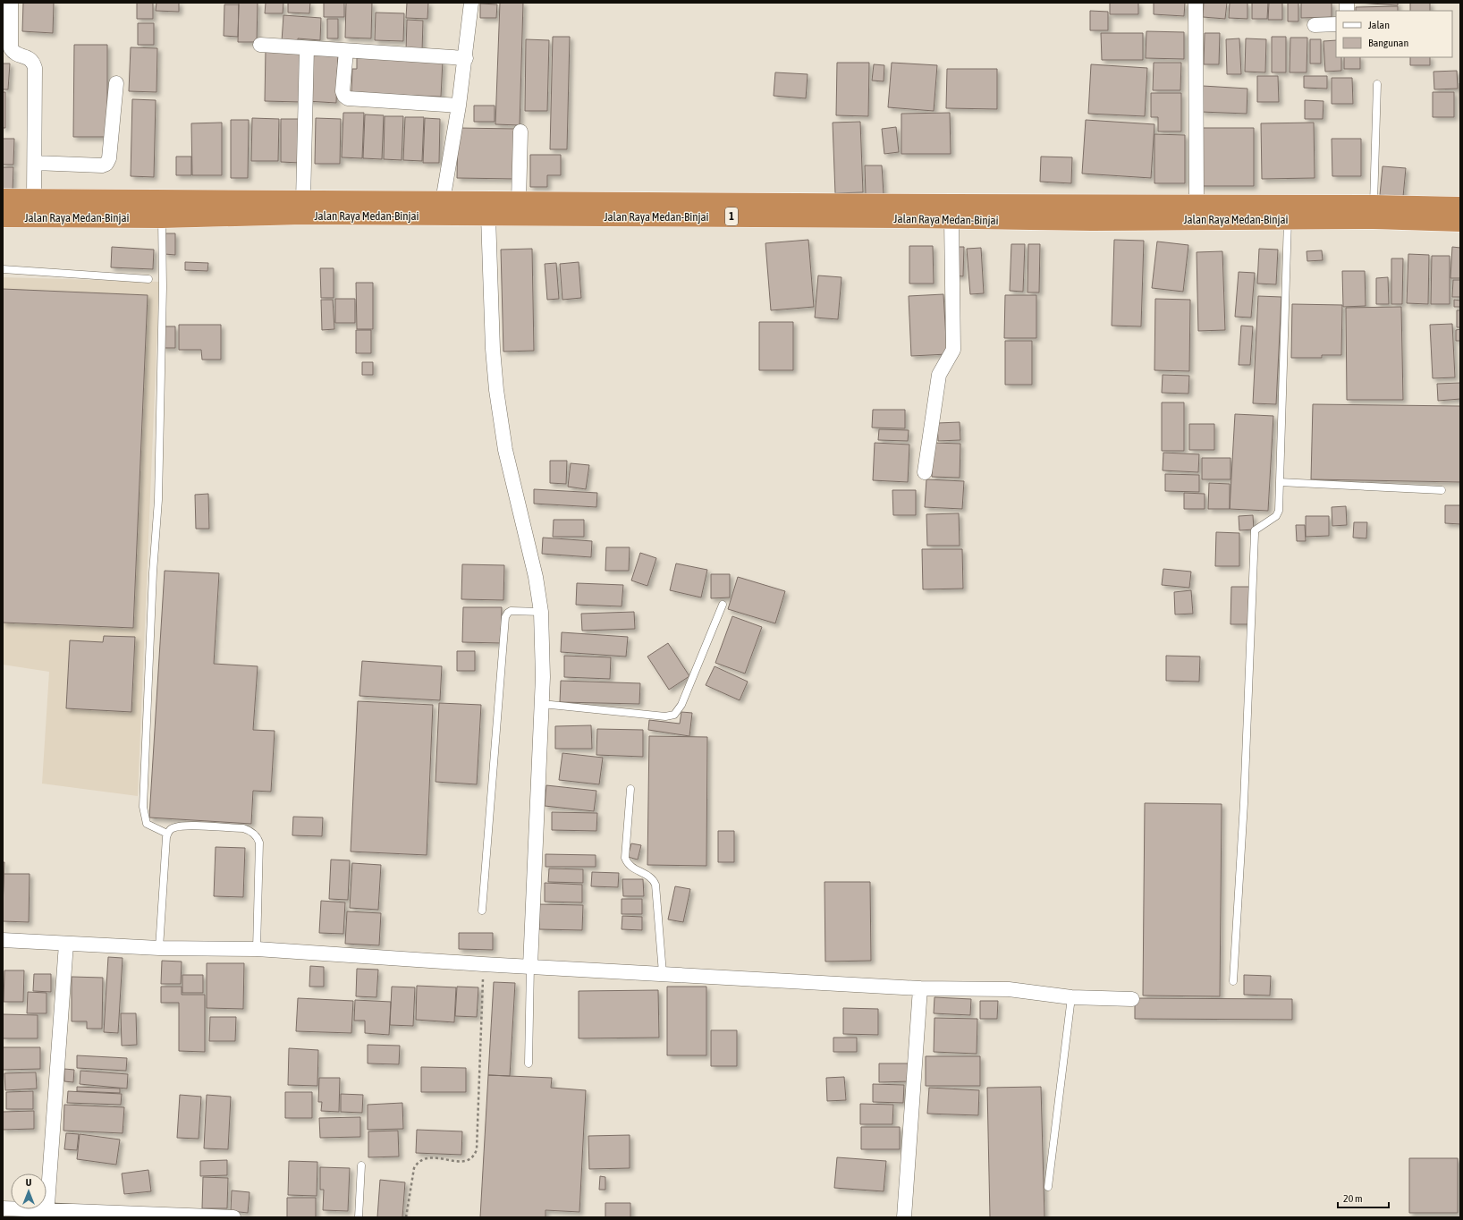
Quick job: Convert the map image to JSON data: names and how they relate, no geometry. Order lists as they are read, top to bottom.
{
  "streets": {
    "highway": ["Jalan Raya Medan-Binjai", "1"]
  },
  "legend": ["Jalan", "Bangunan"],
  "scale_bar": "20 m",
  "north": "top"
}
